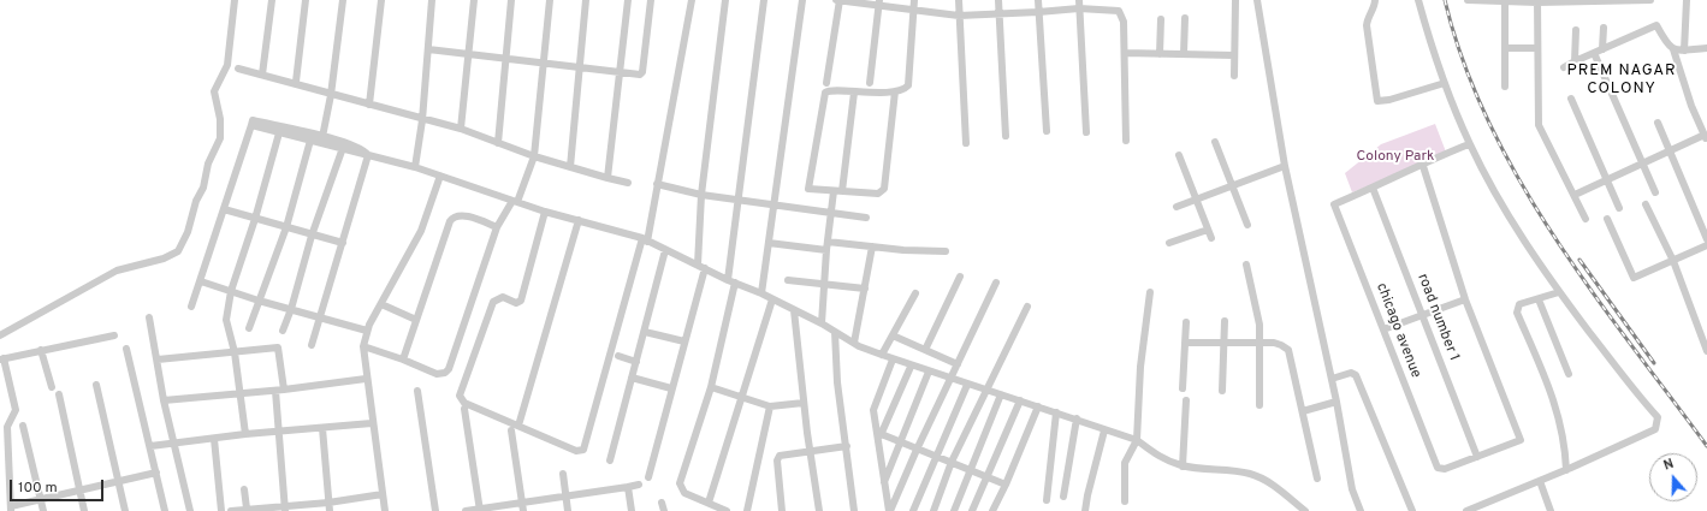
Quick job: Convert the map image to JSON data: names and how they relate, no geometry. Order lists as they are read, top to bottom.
{
  "streets": {
    "street": ["road number 1", "chicago avenue"]
  },
  "crossings": [
    ["road number 1", "chicago avenue"]
  ],
  "districts": ["PREM NAGAR COLONY"],
  "parks": ["Colony Park"],
  "scale_bar": "100 m",
  "north": "top"
}
